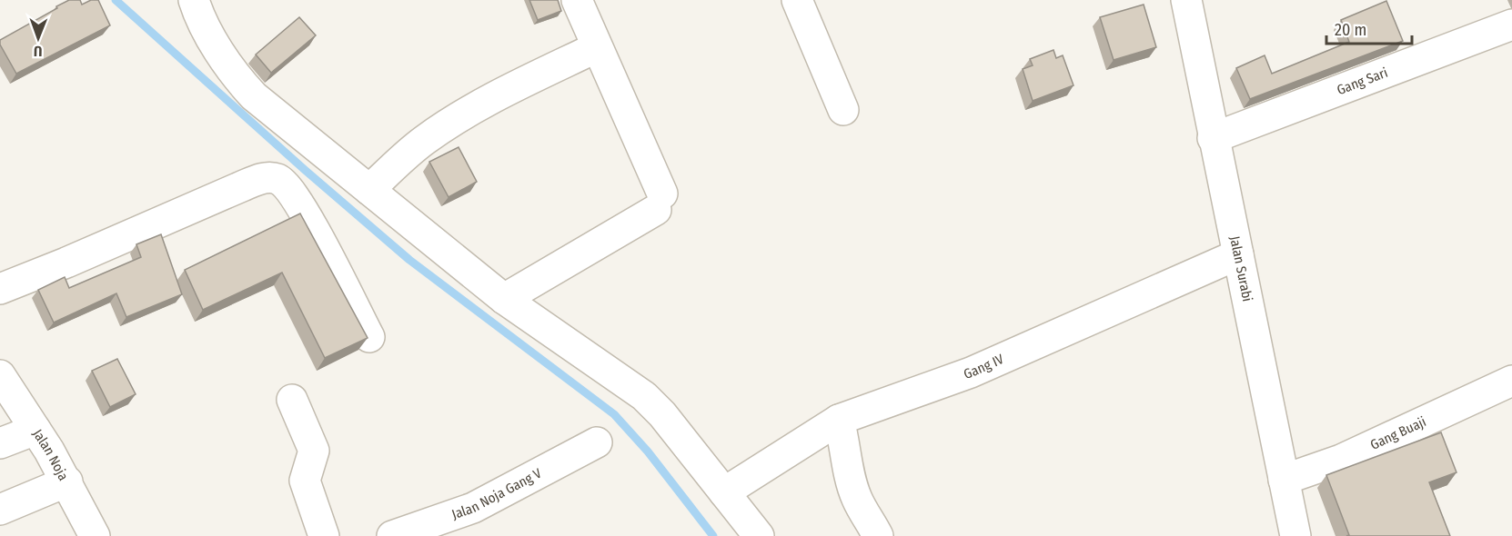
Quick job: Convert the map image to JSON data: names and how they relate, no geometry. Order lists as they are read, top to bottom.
{
  "streets": {
    "street": [
      "Gang Sari",
      "Jalan Surabi",
      "Gang IV",
      "Gang Buaji",
      "Jalan Noja",
      "Jalan Noja Gang V"
    ]
  },
  "crossings": [
    ["Gang Sari", "Jalan Surabi"],
    ["Jalan Surabi", "Gang IV"],
    ["Jalan Surabi", "Gang Buaji"]
  ],
  "scale_bar": "20 m",
  "north": "bottom"
}
